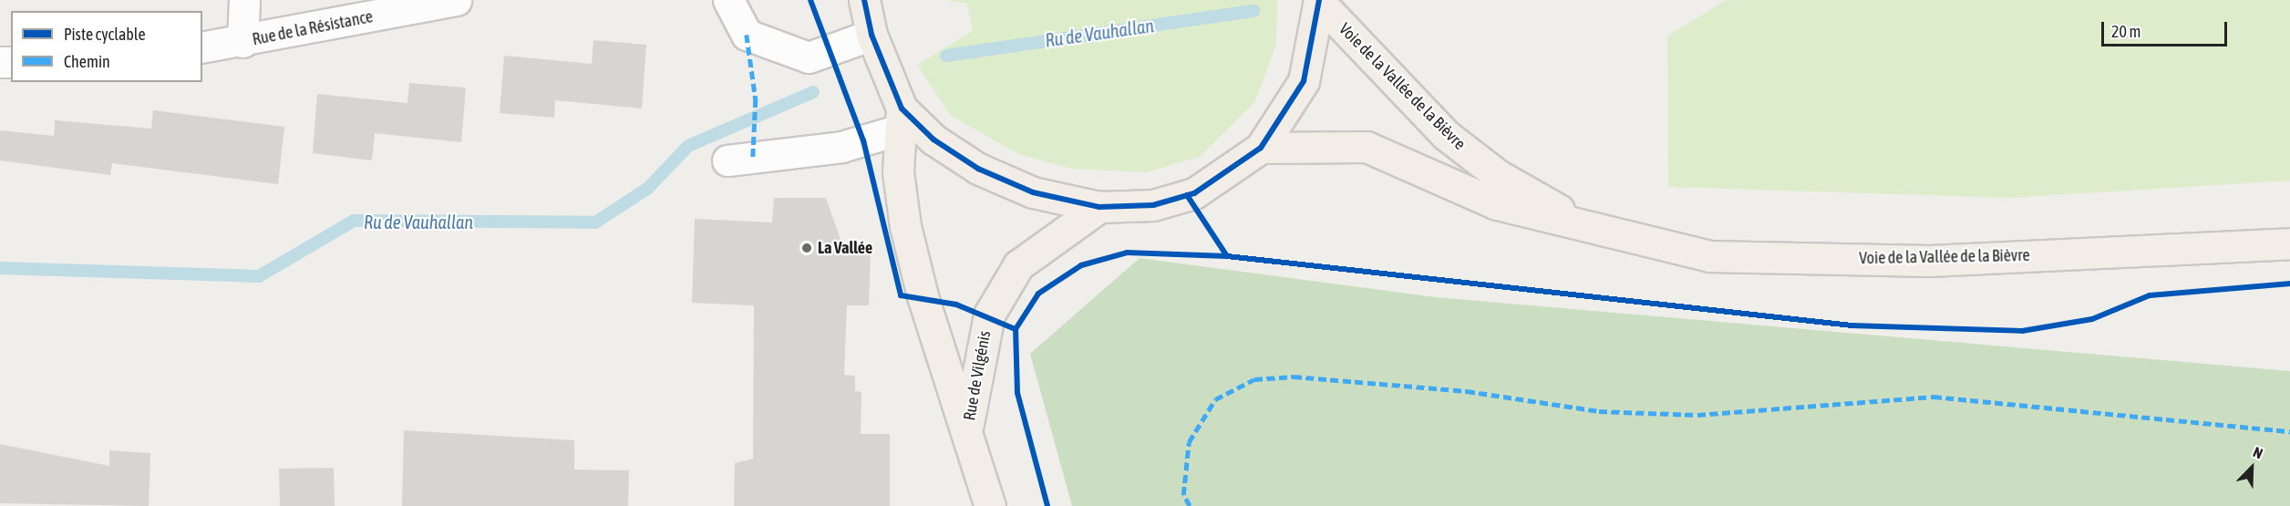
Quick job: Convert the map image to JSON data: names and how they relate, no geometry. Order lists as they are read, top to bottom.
{
  "streets": {
    "main road": ["Voie de la Vallée de la Bièvre", "Rue de Vilgénis"],
    "street": ["Rue de la Résistance"]
  },
  "crossings": [
    ["Voie de la Vallée de la Bièvre", "Rue de Vilgénis"]
  ],
  "water": ["Ru de Vauhallan"],
  "places": ["La Vallée"],
  "legend": ["Piste cyclable", "Chemin"],
  "scale_bar": "20 m",
  "north": "top right"
}
